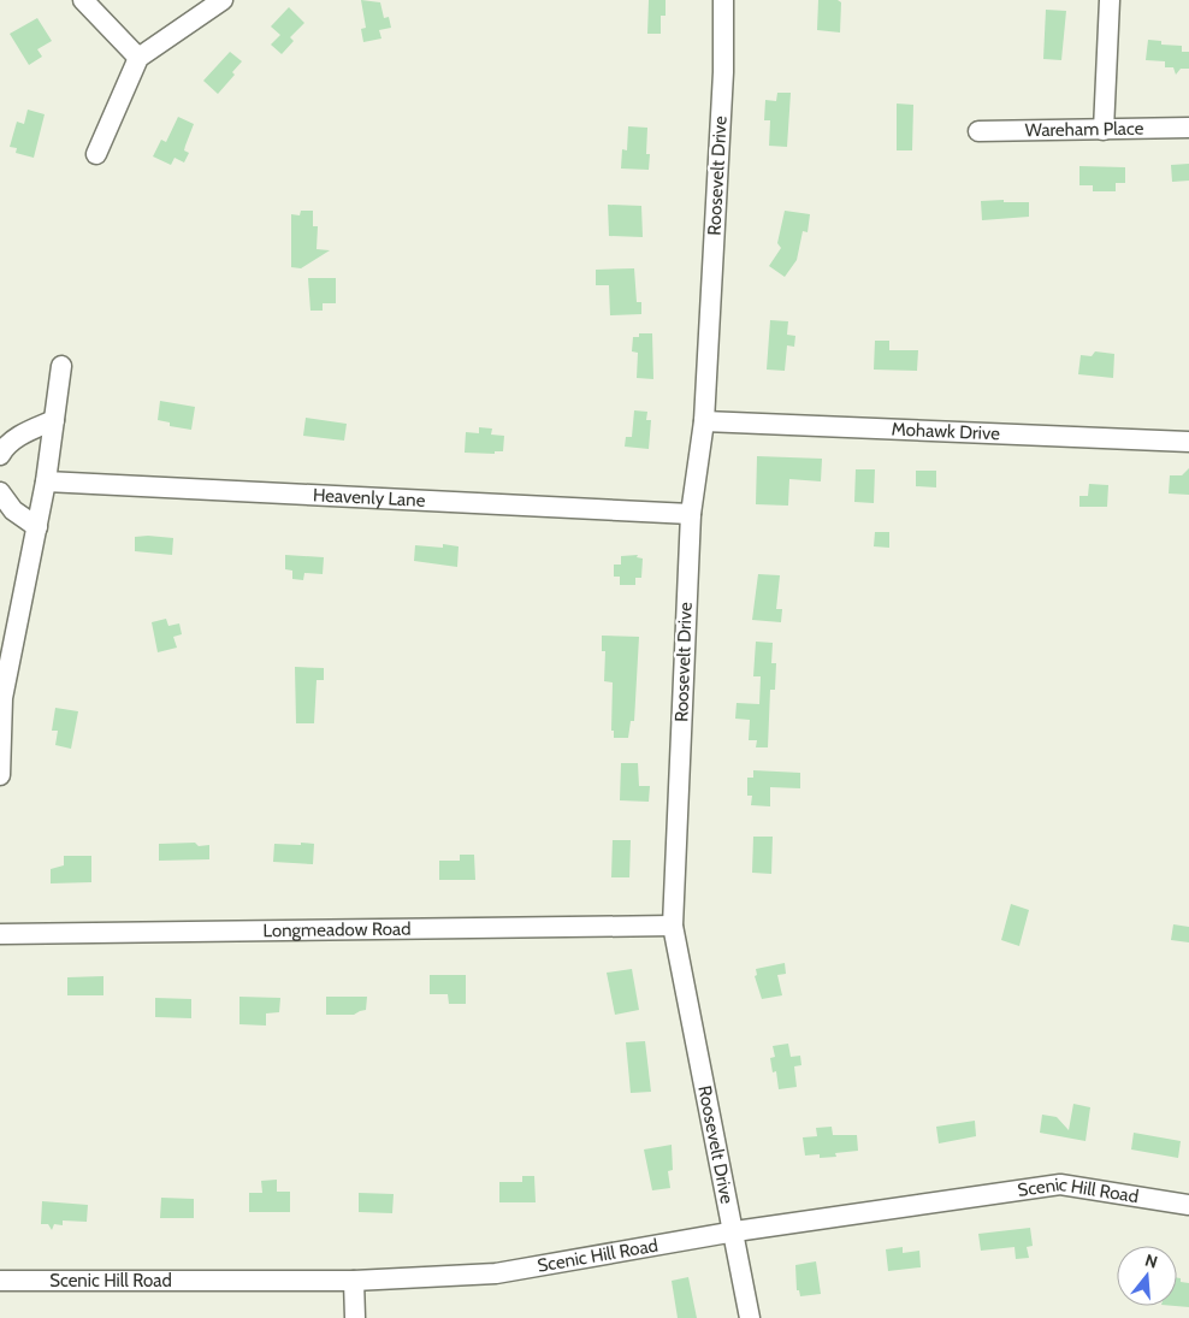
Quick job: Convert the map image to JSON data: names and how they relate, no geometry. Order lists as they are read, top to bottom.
{
  "streets": {
    "street": [
      "Wareham Place",
      "Roosevelt Drive",
      "Mohawk Drive",
      "Heavenly Lane",
      "Longmeadow Road",
      "Scenic Hill Road"
    ]
  },
  "crossings": [
    ["Roosevelt Drive", "Mohawk Drive"],
    ["Roosevelt Drive", "Heavenly Lane"],
    ["Roosevelt Drive", "Longmeadow Road"],
    ["Roosevelt Drive", "Scenic Hill Road"]
  ],
  "north": "top"
}
